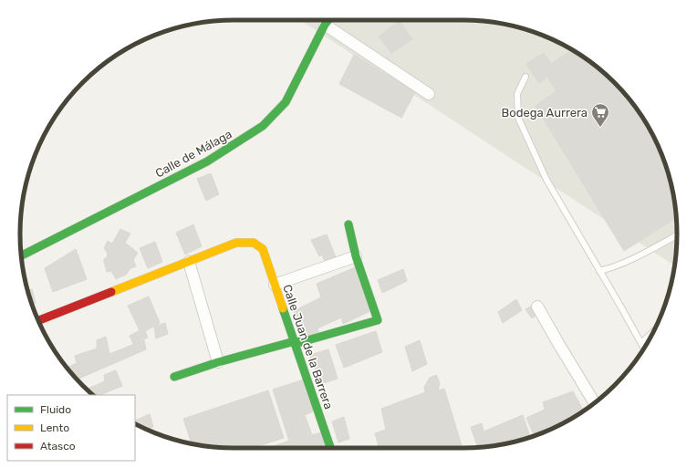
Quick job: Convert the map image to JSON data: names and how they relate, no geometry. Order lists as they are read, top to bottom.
{
  "streets": {
    "street": ["Calle de Málaga", "Calle Juan de la Barrera"]
  },
  "places": {
    "supermarket": ["Bodega Aurrera"]
  },
  "legend": ["Fluido", "Lento", "Atasco"]
}
